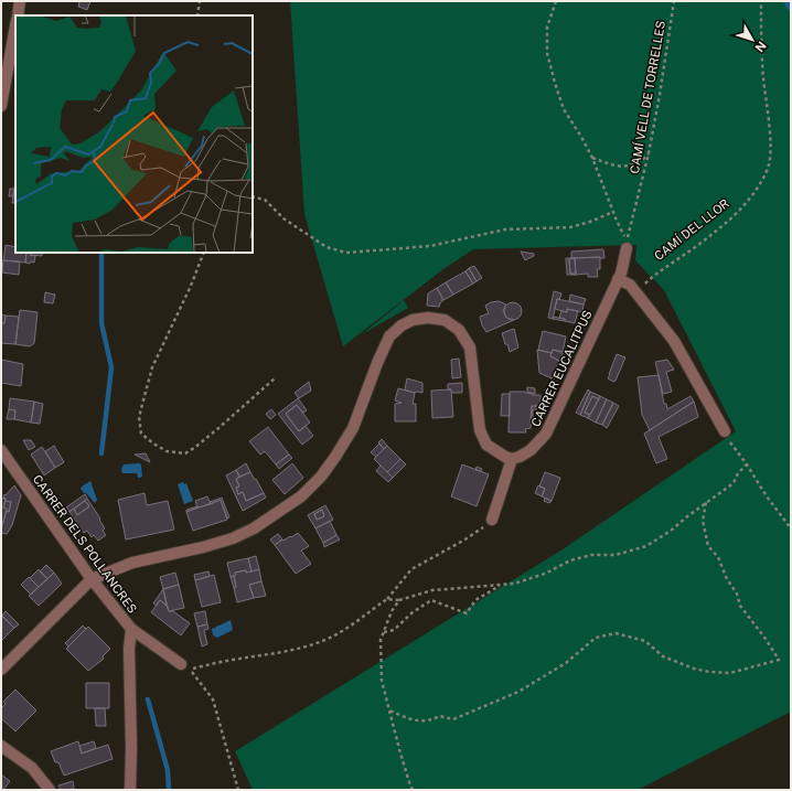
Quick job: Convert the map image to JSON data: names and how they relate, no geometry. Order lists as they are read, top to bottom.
{
  "streets": {
    "street": ["CARRER EUCALITPUS", "CARRER DELS POLLANCRES"],
    "path": ["CAMÍ VELL DE TORRELLES", "CAMÍ DEL LLOR"]
  },
  "crossings": [
    ["CAMÍ VELL DE TORRELLES", "CARRER EUCALITPUS"]
  ],
  "north": "bottom right"
}
